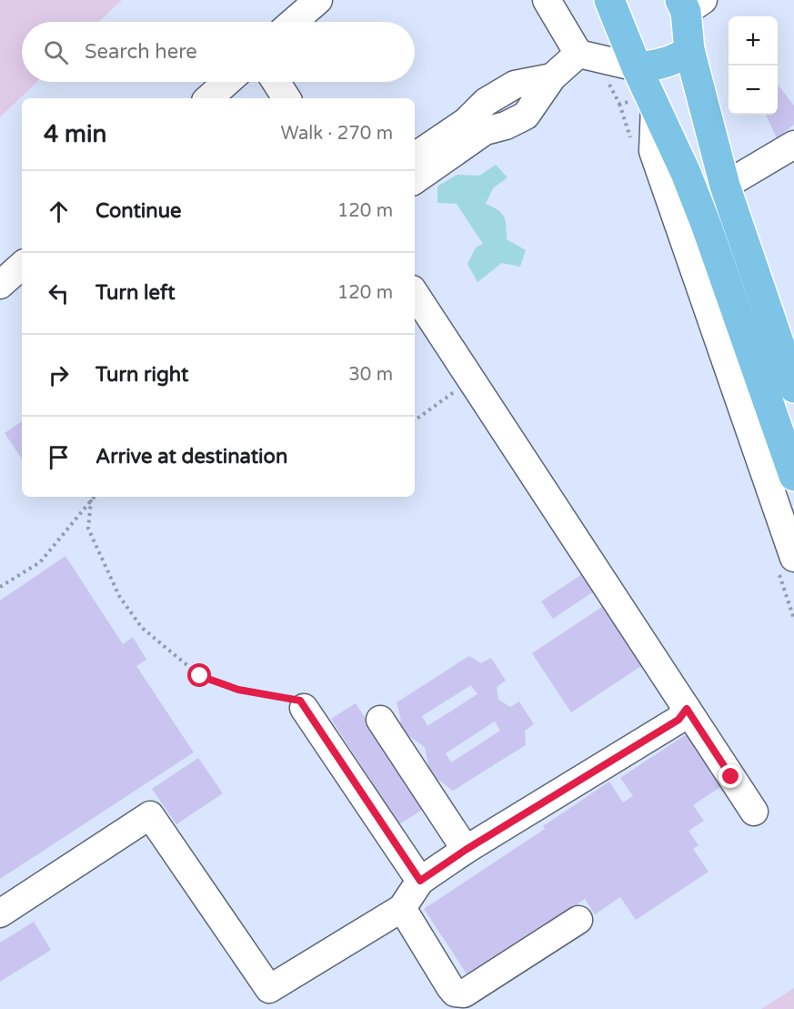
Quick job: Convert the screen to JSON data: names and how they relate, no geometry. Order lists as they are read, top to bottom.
{
  "page": {
    "map_buttons": ["+", "−"],
    "search": "Search here",
    "heading": ["4 min", "Walk · 270 m"],
    "list": [
      ["Continue", "120 m"],
      ["Turn left", "120 m"],
      ["Turn right", "30 m"],
      "Arrive at destination"
    ]
  }
}
